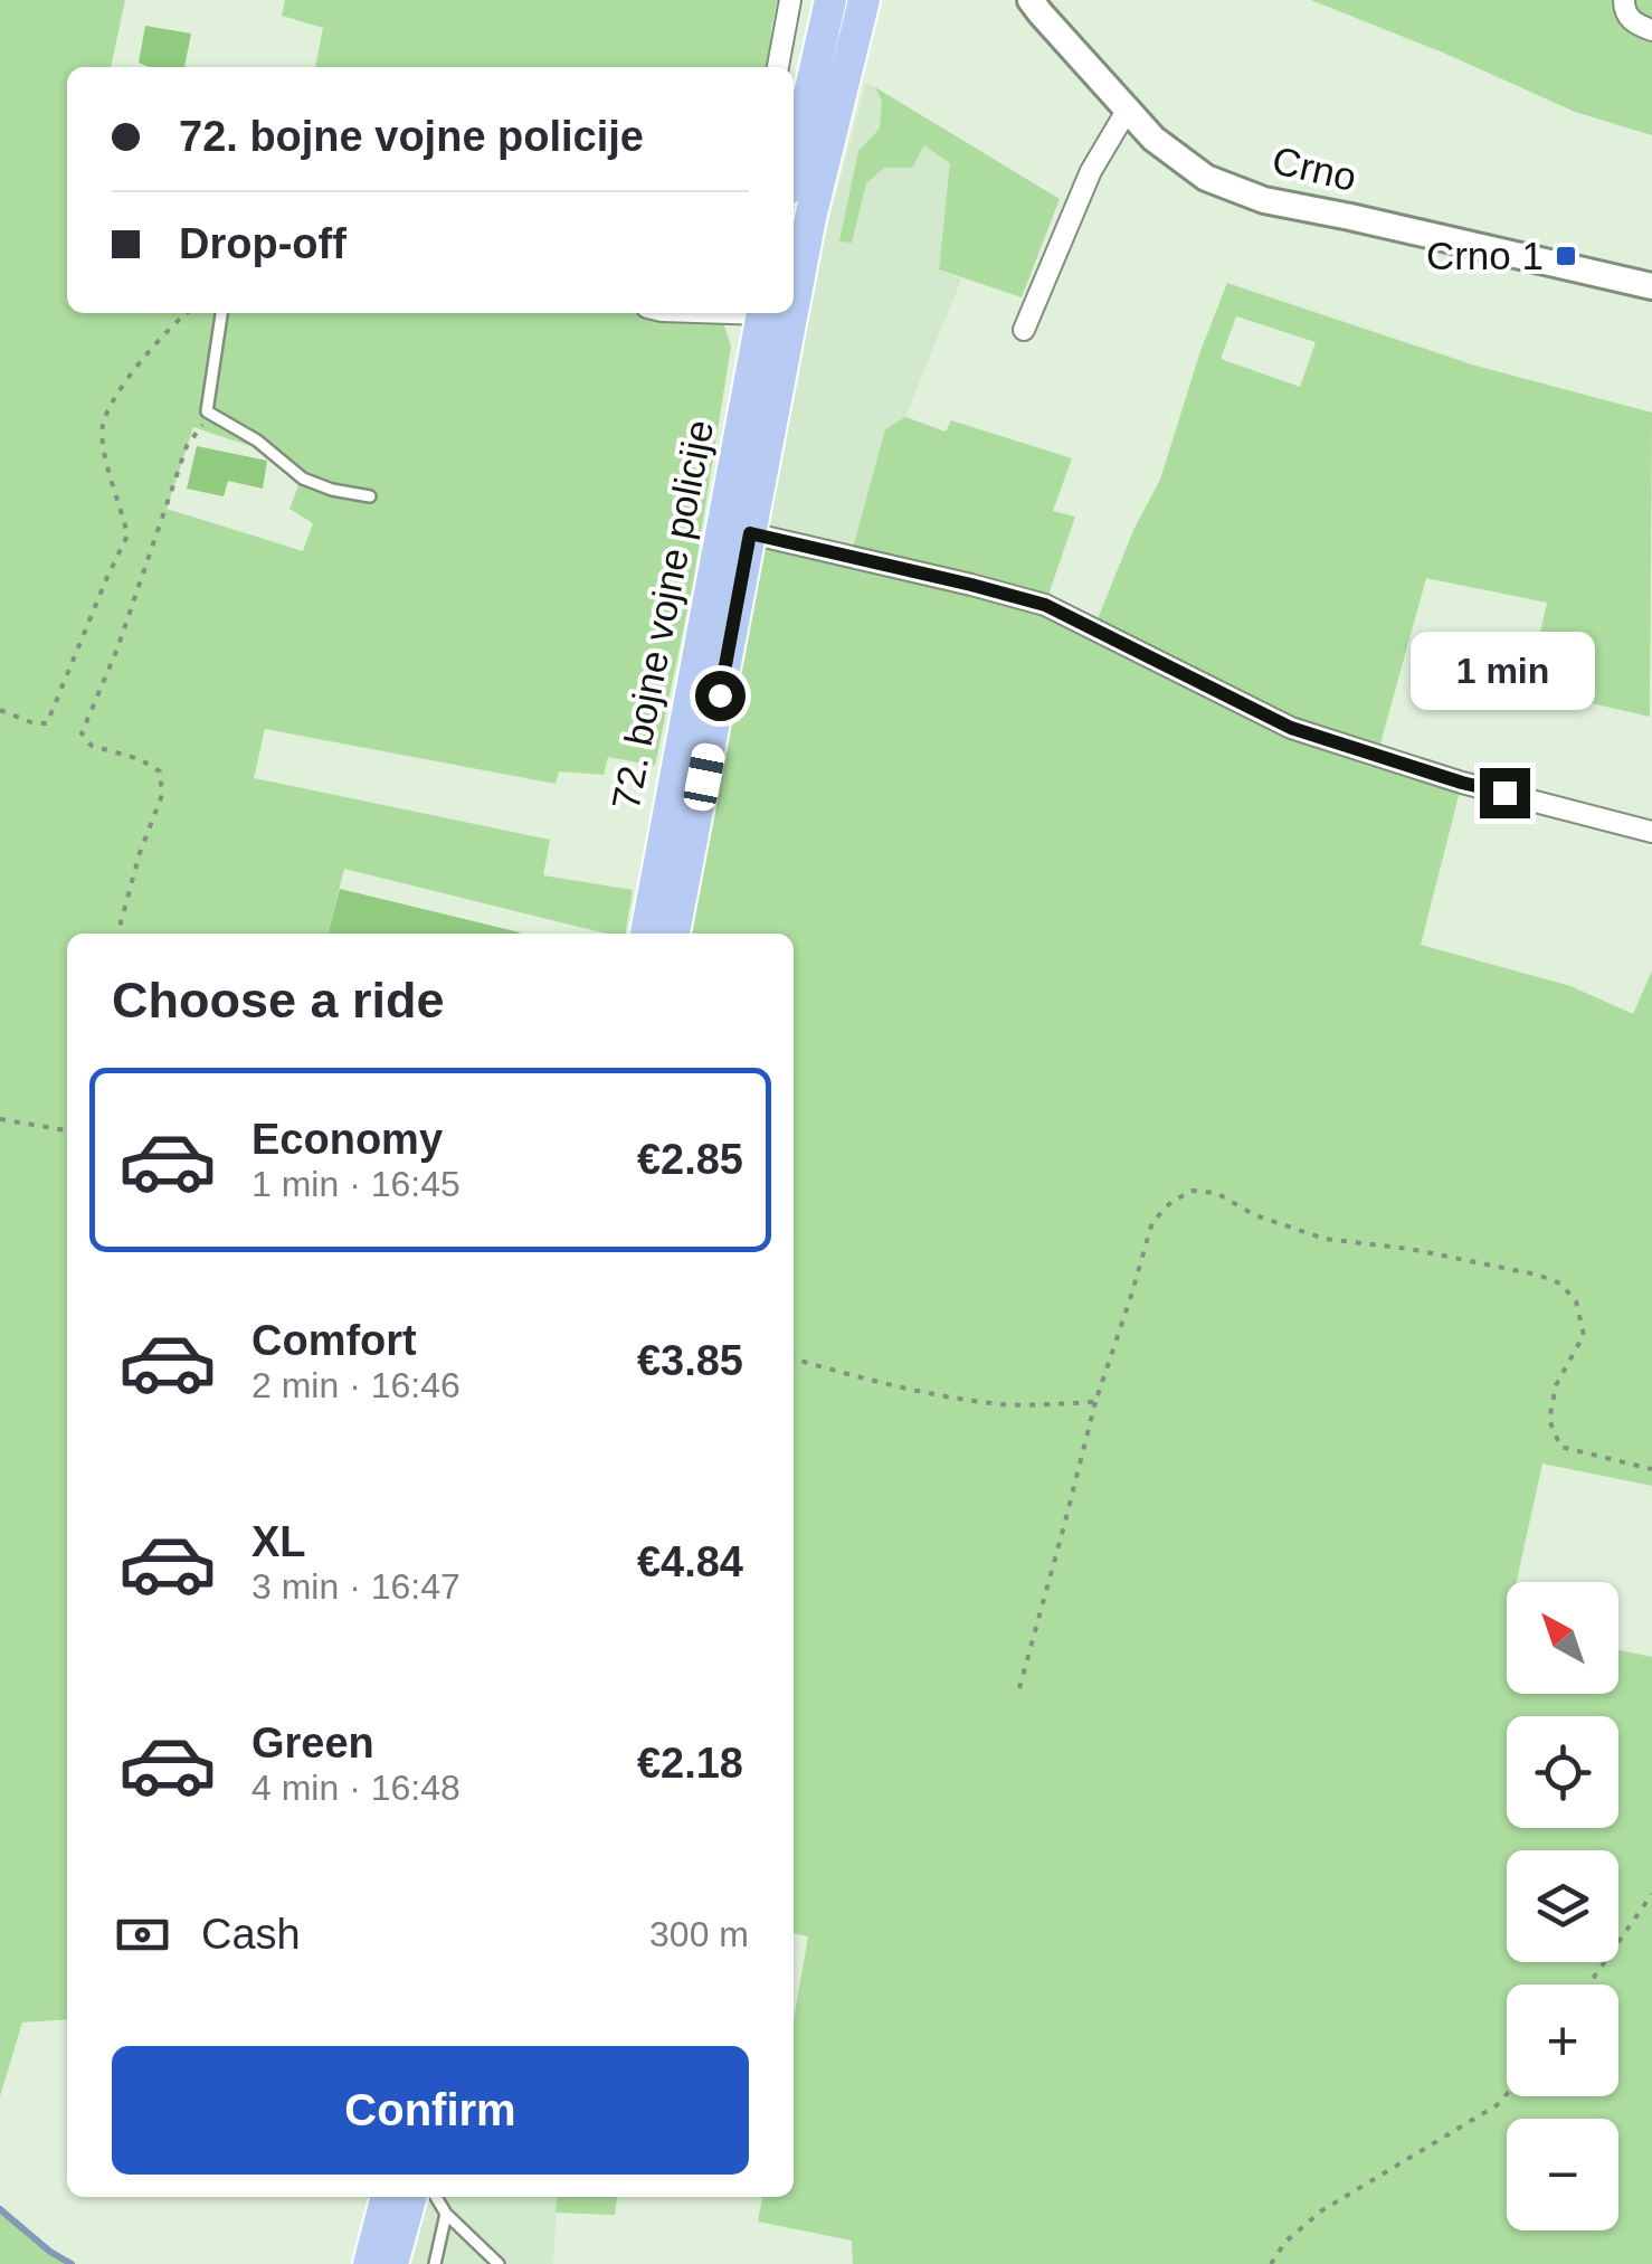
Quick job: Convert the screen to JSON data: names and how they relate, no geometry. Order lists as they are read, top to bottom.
{
  "streets": {
    "main road": ["72. bojne vojne policije"],
    "street": ["Crno"]
  },
  "places": {
    "transit": ["Crno 1"]
  },
  "north": "top left",
  "page": {
    "banner": ["72. bojne vojne policije", "Drop-off"],
    "bubble": "1 min",
    "heading": "Choose a ride",
    "list": [
      {
        "name": "Economy",
        "note": "1 min · 16:45",
        "value": "€2.85"
      },
      {
        "name": "Comfort",
        "note": "2 min · 16:46",
        "value": "€3.85"
      },
      {
        "name": "XL",
        "note": "3 min · 16:47",
        "value": "€4.84"
      },
      {
        "name": "Green",
        "note": "4 min · 16:48",
        "value": "€2.18"
      }
    ],
    "map_buttons": ["+", "−"],
    "pay": ["Cash", "300 m"],
    "buttons": "Confirm"
  }
}
